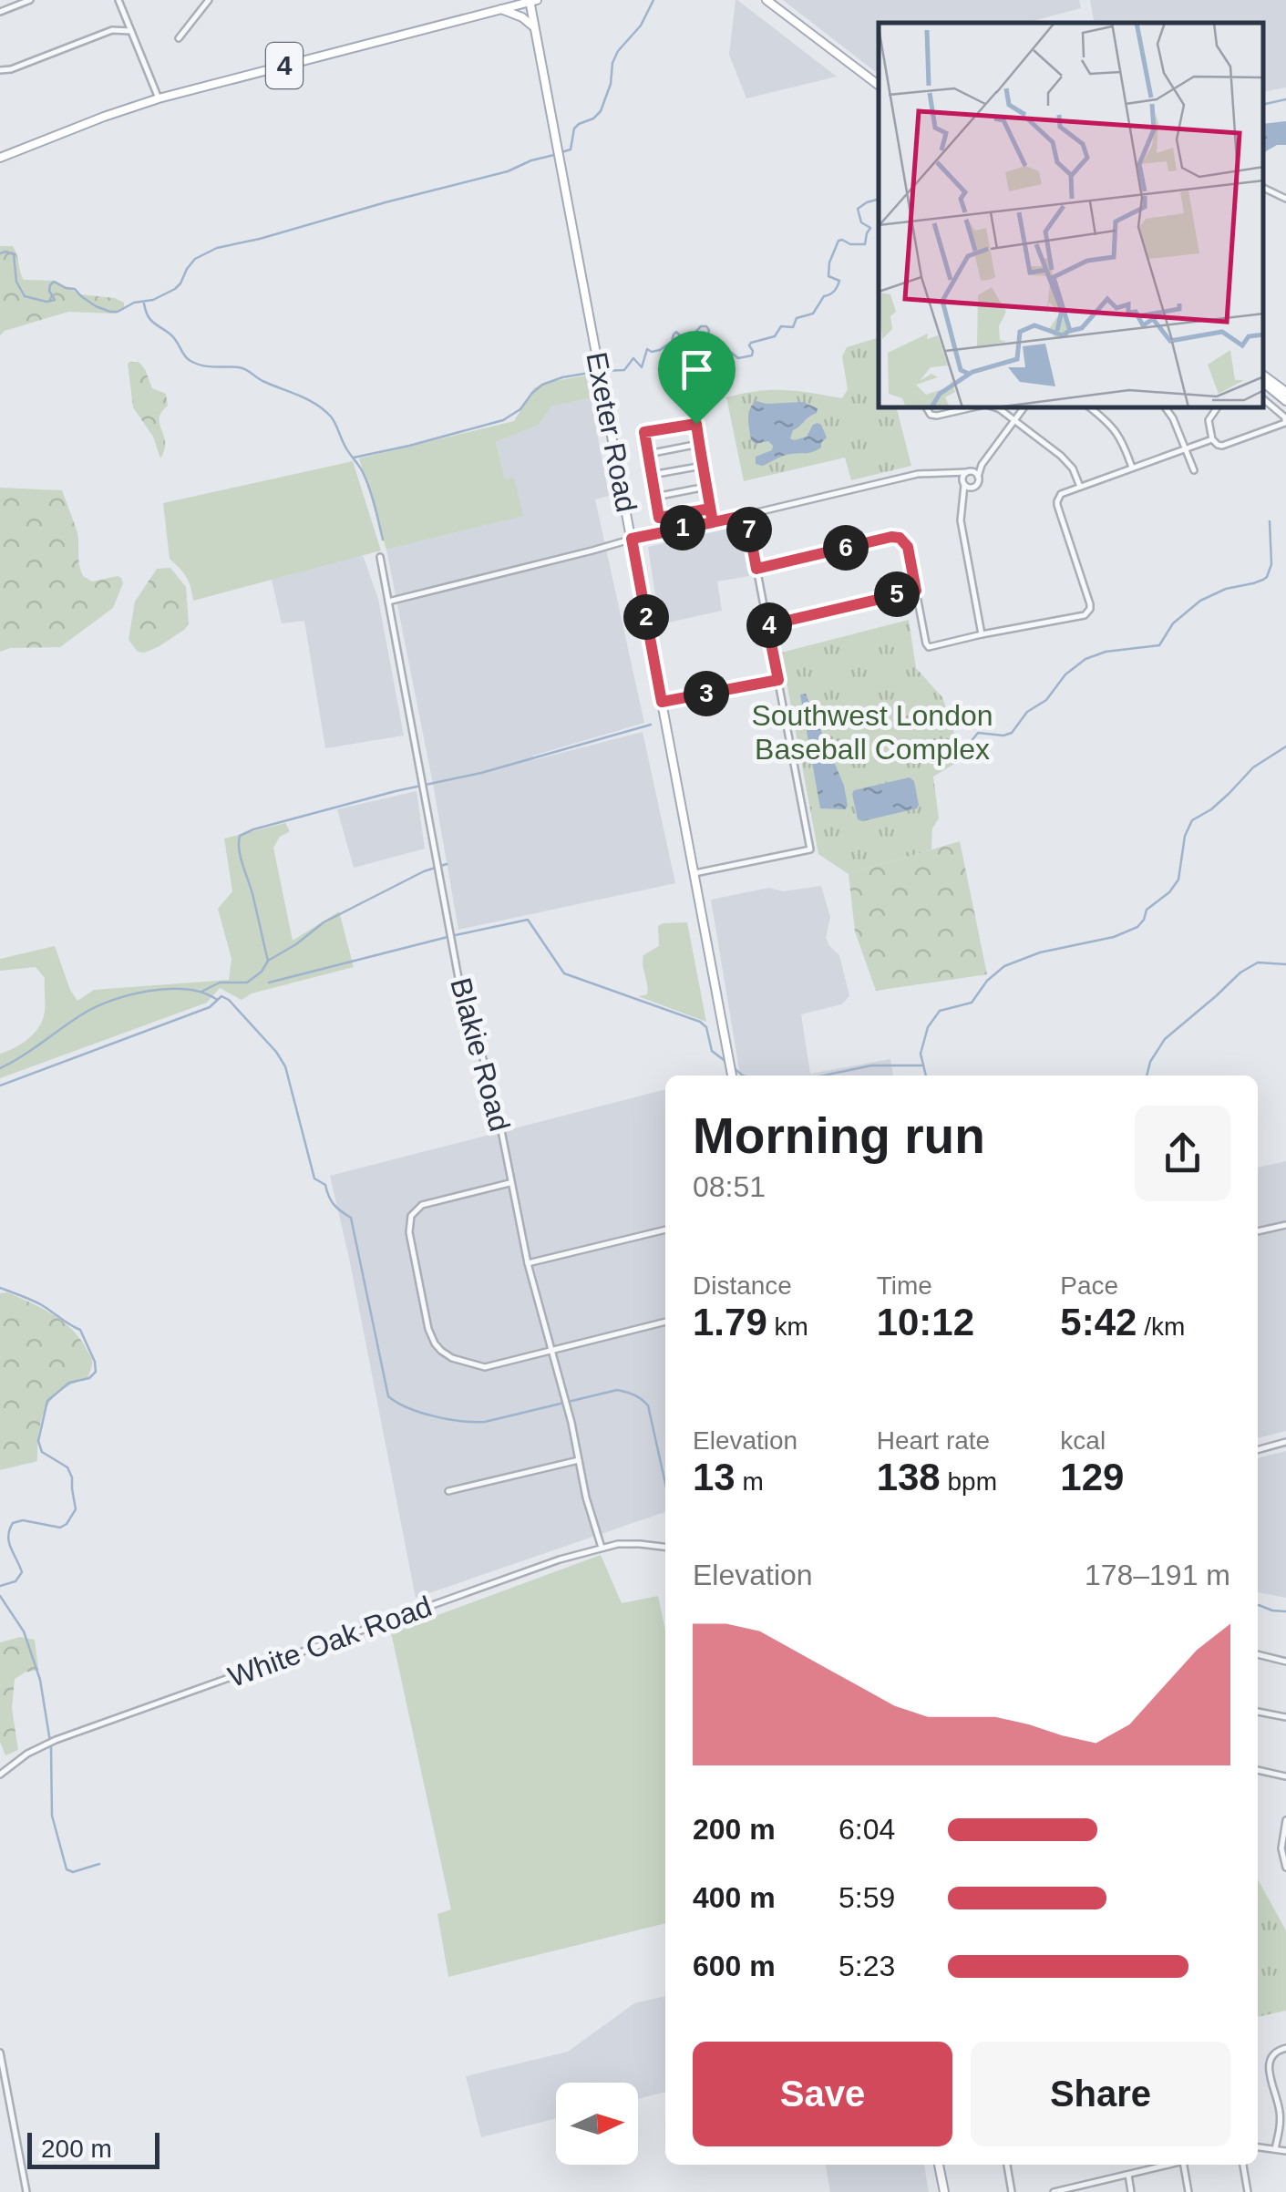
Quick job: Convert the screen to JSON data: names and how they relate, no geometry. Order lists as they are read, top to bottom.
{
  "streets": {
    "main road": ["4", "Exeter Road"],
    "street": ["Blakie Road", "White Oak Road"]
  },
  "crossings": [
    ["4", "Exeter Road"],
    ["Blakie Road", "White Oak Road"]
  ],
  "parks": ["Southwest London Baseball Complex"],
  "scale_bar": "200 m",
  "north": "right",
  "page": {
    "pins": [
      "1",
      "7",
      "6",
      "5",
      "2",
      "4",
      "3"
    ],
    "heading": ["Morning run", "08:51"],
    "stats": [
      ["Distance", "1.79 km"],
      ["Time", "10:12"],
      ["Pace", "5:42 /km"],
      ["Elevation", "13 m"],
      ["Heart rate", "138 bpm"],
      ["kcal", "129"]
    ],
    "chart": ["Elevation", "178–191 m"],
    "list": [
      {
        "name": "200 m",
        "note": "6:04"
      },
      {
        "name": "400 m",
        "note": "5:59"
      },
      {
        "name": "600 m",
        "note": "5:23"
      }
    ],
    "buttons": ["Save", "Share"],
    "scale": "200 m"
  }
}
